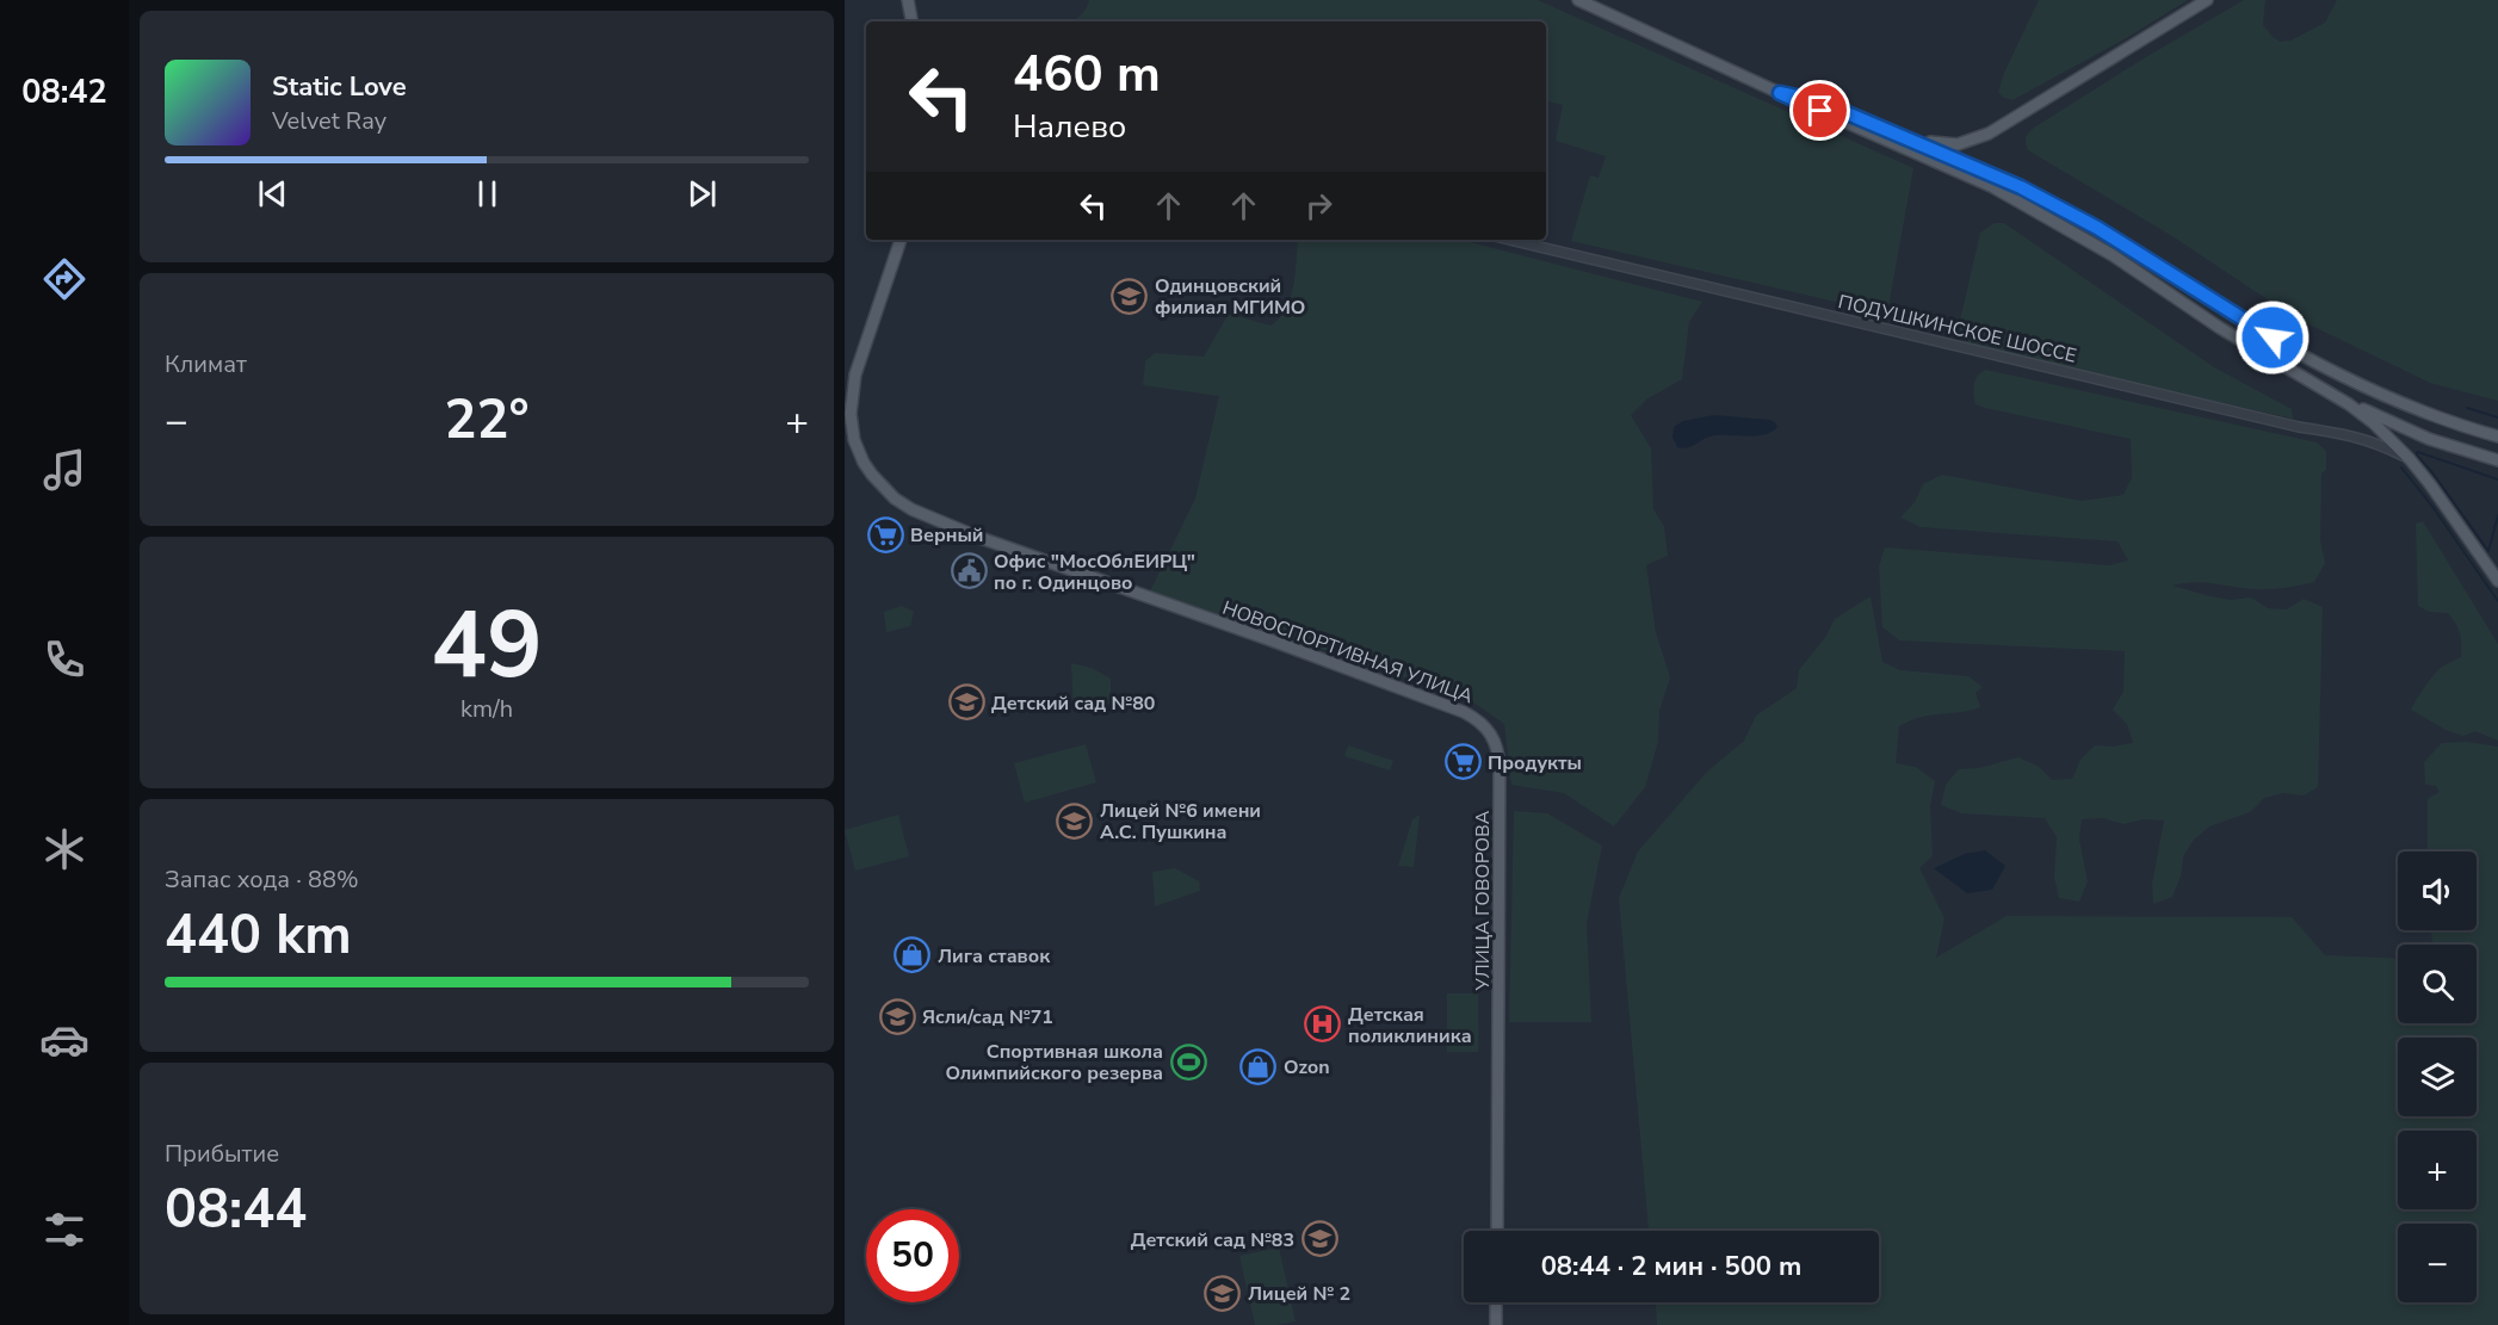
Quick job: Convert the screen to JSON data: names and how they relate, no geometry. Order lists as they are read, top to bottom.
{
  "streets": {
    "main road": ["НОВОСПОРТИВНАЯ УЛИЦА", "УЛИЦА ГОВОРОВА"],
    "street": ["ПОДУШКИНСКОЕ ШОССЕ"]
  },
  "crossings": [
    ["НОВОСПОРТИВНАЯ УЛИЦА", "УЛИЦА ГОВОРОВА"]
  ],
  "places": {
    "school or university": [
      "Одинцовский филиал МГИМО",
      "Детский сад №80",
      "Лицей №6 имени А.С. Пушкина",
      "Ясли/сад №71",
      "Детский сад №83",
      "Лицей № 2"
    ],
    "supermarket": ["Верный", "Продукты"],
    "public building": ["Офис \"МосОблЕИРЦ\" по г. Одинцово"],
    "shop": ["Лига ставок", "Ozon"],
    "hospital": ["Детская поликлиника"],
    "sports": ["Спортивная школа Олимпийского резерва"]
  },
  "page": {
    "tabs": "08:42",
    "turn": ["460 m", "Налево"],
    "song": ["Static Love", "Velvet Ray"],
    "tile": [
      "Климат",
      ["49", "km/h"],
      ["Запас хода · 88%", "440 km"],
      ["Прибытие", "08:44"]
    ],
    "heat": ["−", "22°", "+"],
    "map_buttons": ["+", "−"],
    "limit": "50",
    "trip": "08:44 · 2 мин · 500 m"
  }
}
